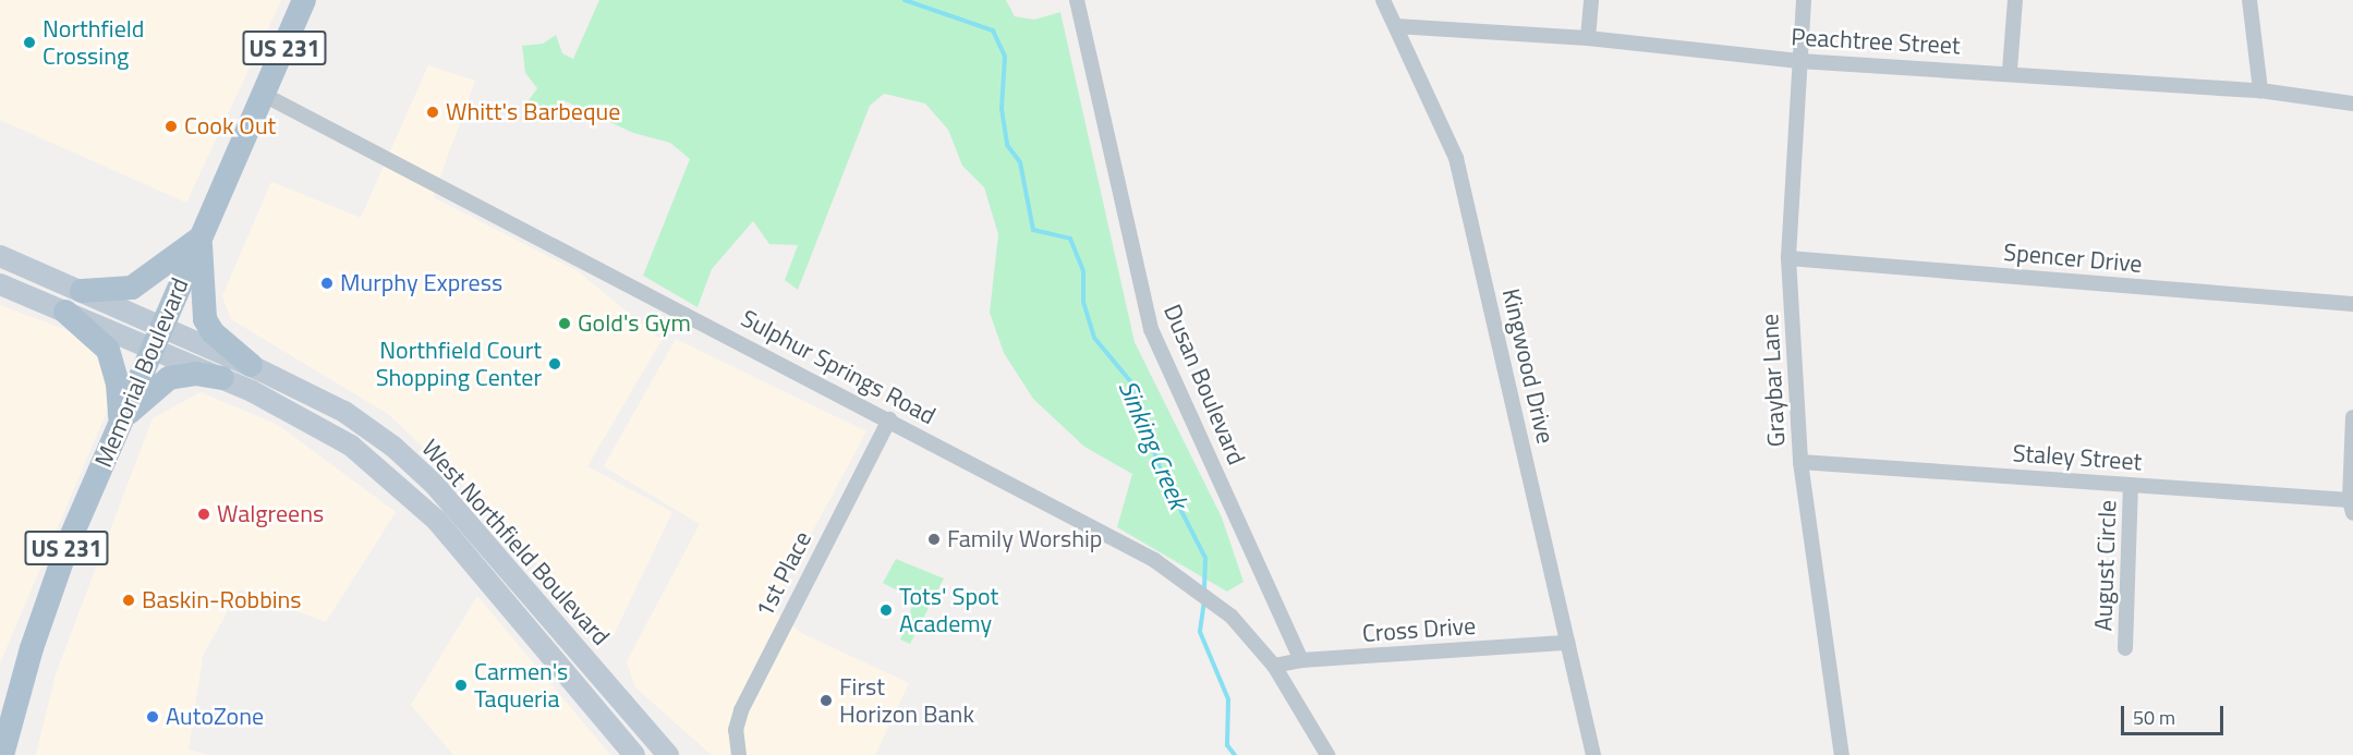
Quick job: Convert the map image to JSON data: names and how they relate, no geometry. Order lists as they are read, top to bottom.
{
  "streets": {
    "main road": ["US 231", "Memorial Boulevard", "West Northfield Boulevard"],
    "street": [
      "Peachtree Street",
      "Spencer Drive",
      "Kingwood Drive",
      "Sulphur Springs Road",
      "Graybar Lane",
      "Dusan Boulevard",
      "Staley Street",
      "August Circle",
      "1st Place",
      "Cross Drive"
    ]
  },
  "crossings": [
    ["Peachtree Street", "Kingwood Drive"],
    ["Peachtree Street", "Graybar Lane"],
    ["Spencer Drive", "Graybar Lane"],
    ["Kingwood Drive", "Cross Drive"],
    ["Sulphur Springs Road", "Memorial Boulevard"],
    ["Sulphur Springs Road", "1st Place"],
    ["Sulphur Springs Road", "Cross Drive"],
    ["Memorial Boulevard", "West Northfield Boulevard"],
    ["Graybar Lane", "Staley Street"],
    ["Dusan Boulevard", "Cross Drive"],
    ["Staley Street", "August Circle"]
  ],
  "water": ["Sinking Creek"],
  "places": [
    "Northfield Crossing",
    "Whitt's Barbeque",
    "Cook Out",
    "Murphy Express",
    "Gold's Gym",
    "Northfield Court Shopping Center",
    "Walgreens",
    "Family Worship",
    "Baskin-Robbins",
    "Tots' Spot Academy",
    "Carmen's Taqueria",
    "First Horizon Bank",
    "AutoZone"
  ],
  "scale_bar": "50 m"
}
